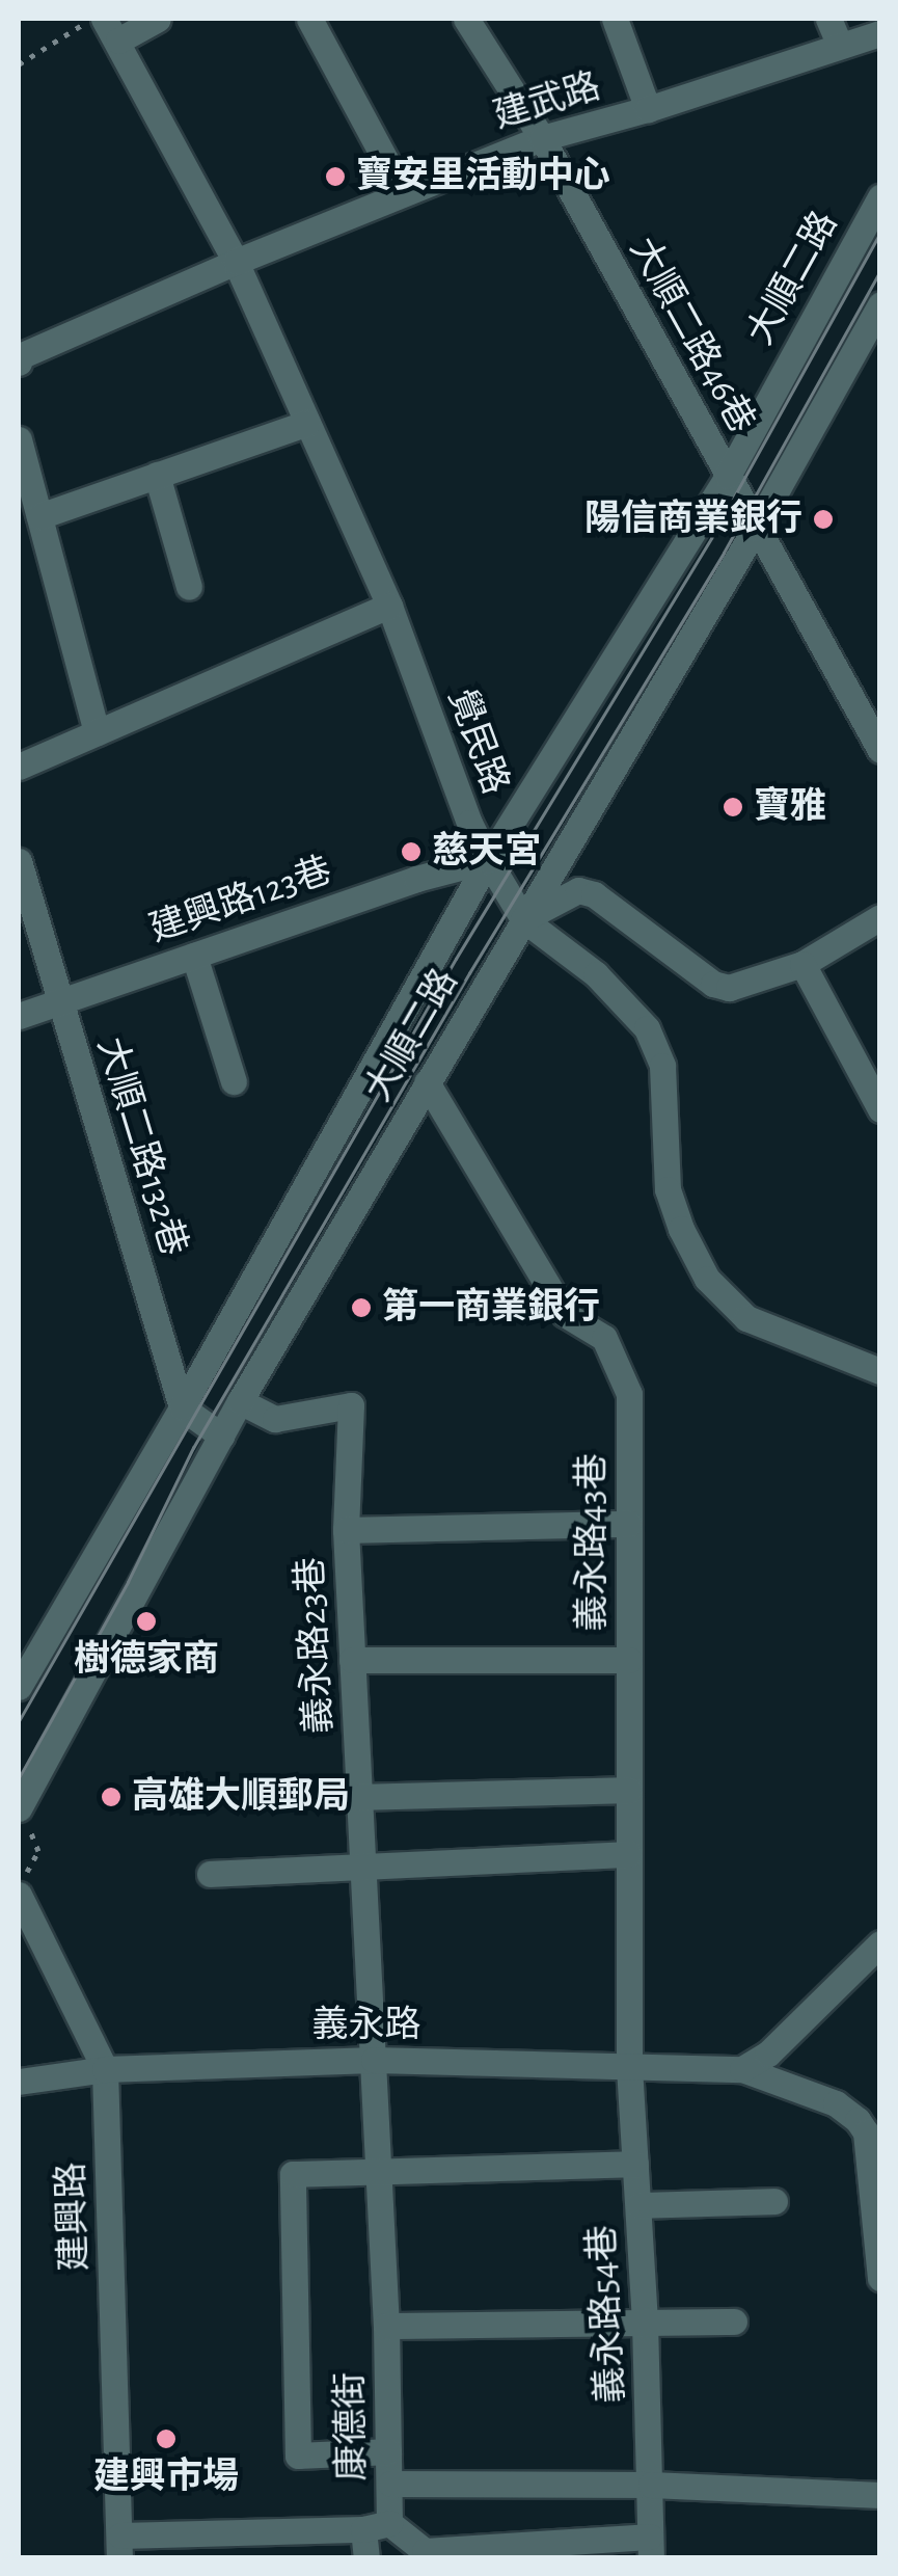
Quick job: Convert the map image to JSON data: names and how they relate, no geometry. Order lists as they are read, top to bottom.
{
  "streets": {
    "street": [
      "建武路",
      "大順二路",
      "大順二路46巷",
      "覺民路",
      "建興路123巷",
      "大順二路132巷",
      "義永路43巷",
      "義永路23巷",
      "義永路",
      "建興路",
      "義永路54巷",
      "康德街"
    ]
  },
  "crossings": [
    ["建武路", "大順二路46巷"],
    ["建武路", "覺民路"],
    ["大順二路", "大順二路46巷"],
    ["大順二路", "覺民路"],
    ["大順二路", "建興路123巷"],
    ["大順二路", "大順二路132巷"],
    ["大順二路", "義永路43巷"],
    ["大順二路", "義永路23巷"],
    ["覺民路", "建興路123巷"],
    ["建興路123巷", "大順二路132巷"],
    ["義永路43巷", "義永路"],
    ["義永路43巷", "義永路54巷"],
    ["義永路23巷", "義永路"],
    ["義永路23巷", "康德街"],
    ["義永路", "建興路"],
    ["義永路", "義永路54巷"],
    ["義永路", "康德街"],
    ["建興路", "康德街"]
  ],
  "places": [
    "寶安里活動中心",
    "陽信商業銀行",
    "寶雅",
    "慈天宮",
    "第一商業銀行",
    "樹德家商",
    "高雄大順郵局",
    "建興市場"
  ]
}
